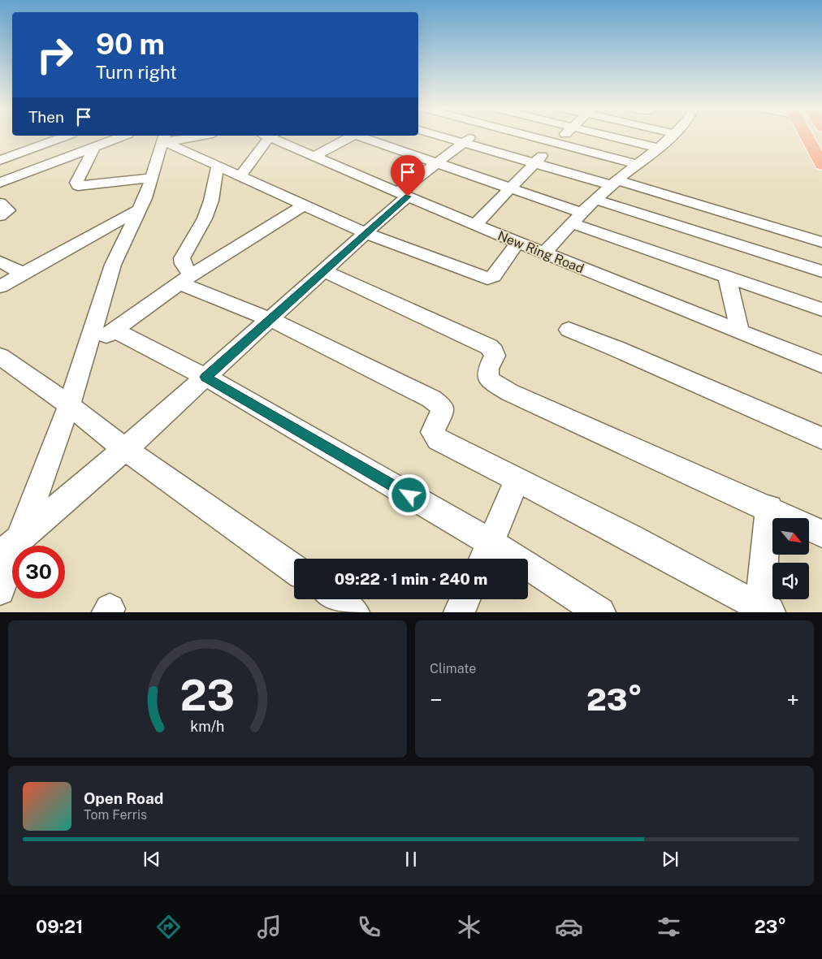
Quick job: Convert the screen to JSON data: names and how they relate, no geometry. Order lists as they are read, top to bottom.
{
  "streets": {
    "street": ["New Ring Road"]
  },
  "north": "bottom right",
  "page": {
    "turn": ["90 m", "Turn right"],
    "then": "Then",
    "limit": "30",
    "trip": "09:22 · 1 min · 240 m",
    "tile": "Climate",
    "heat": ["−", "23°", "+"],
    "song": ["Open Road", "Tom Ferris"],
    "tabs": ["09:21", "23°"],
    "gauge": ["23", "km/h"]
  }
}
